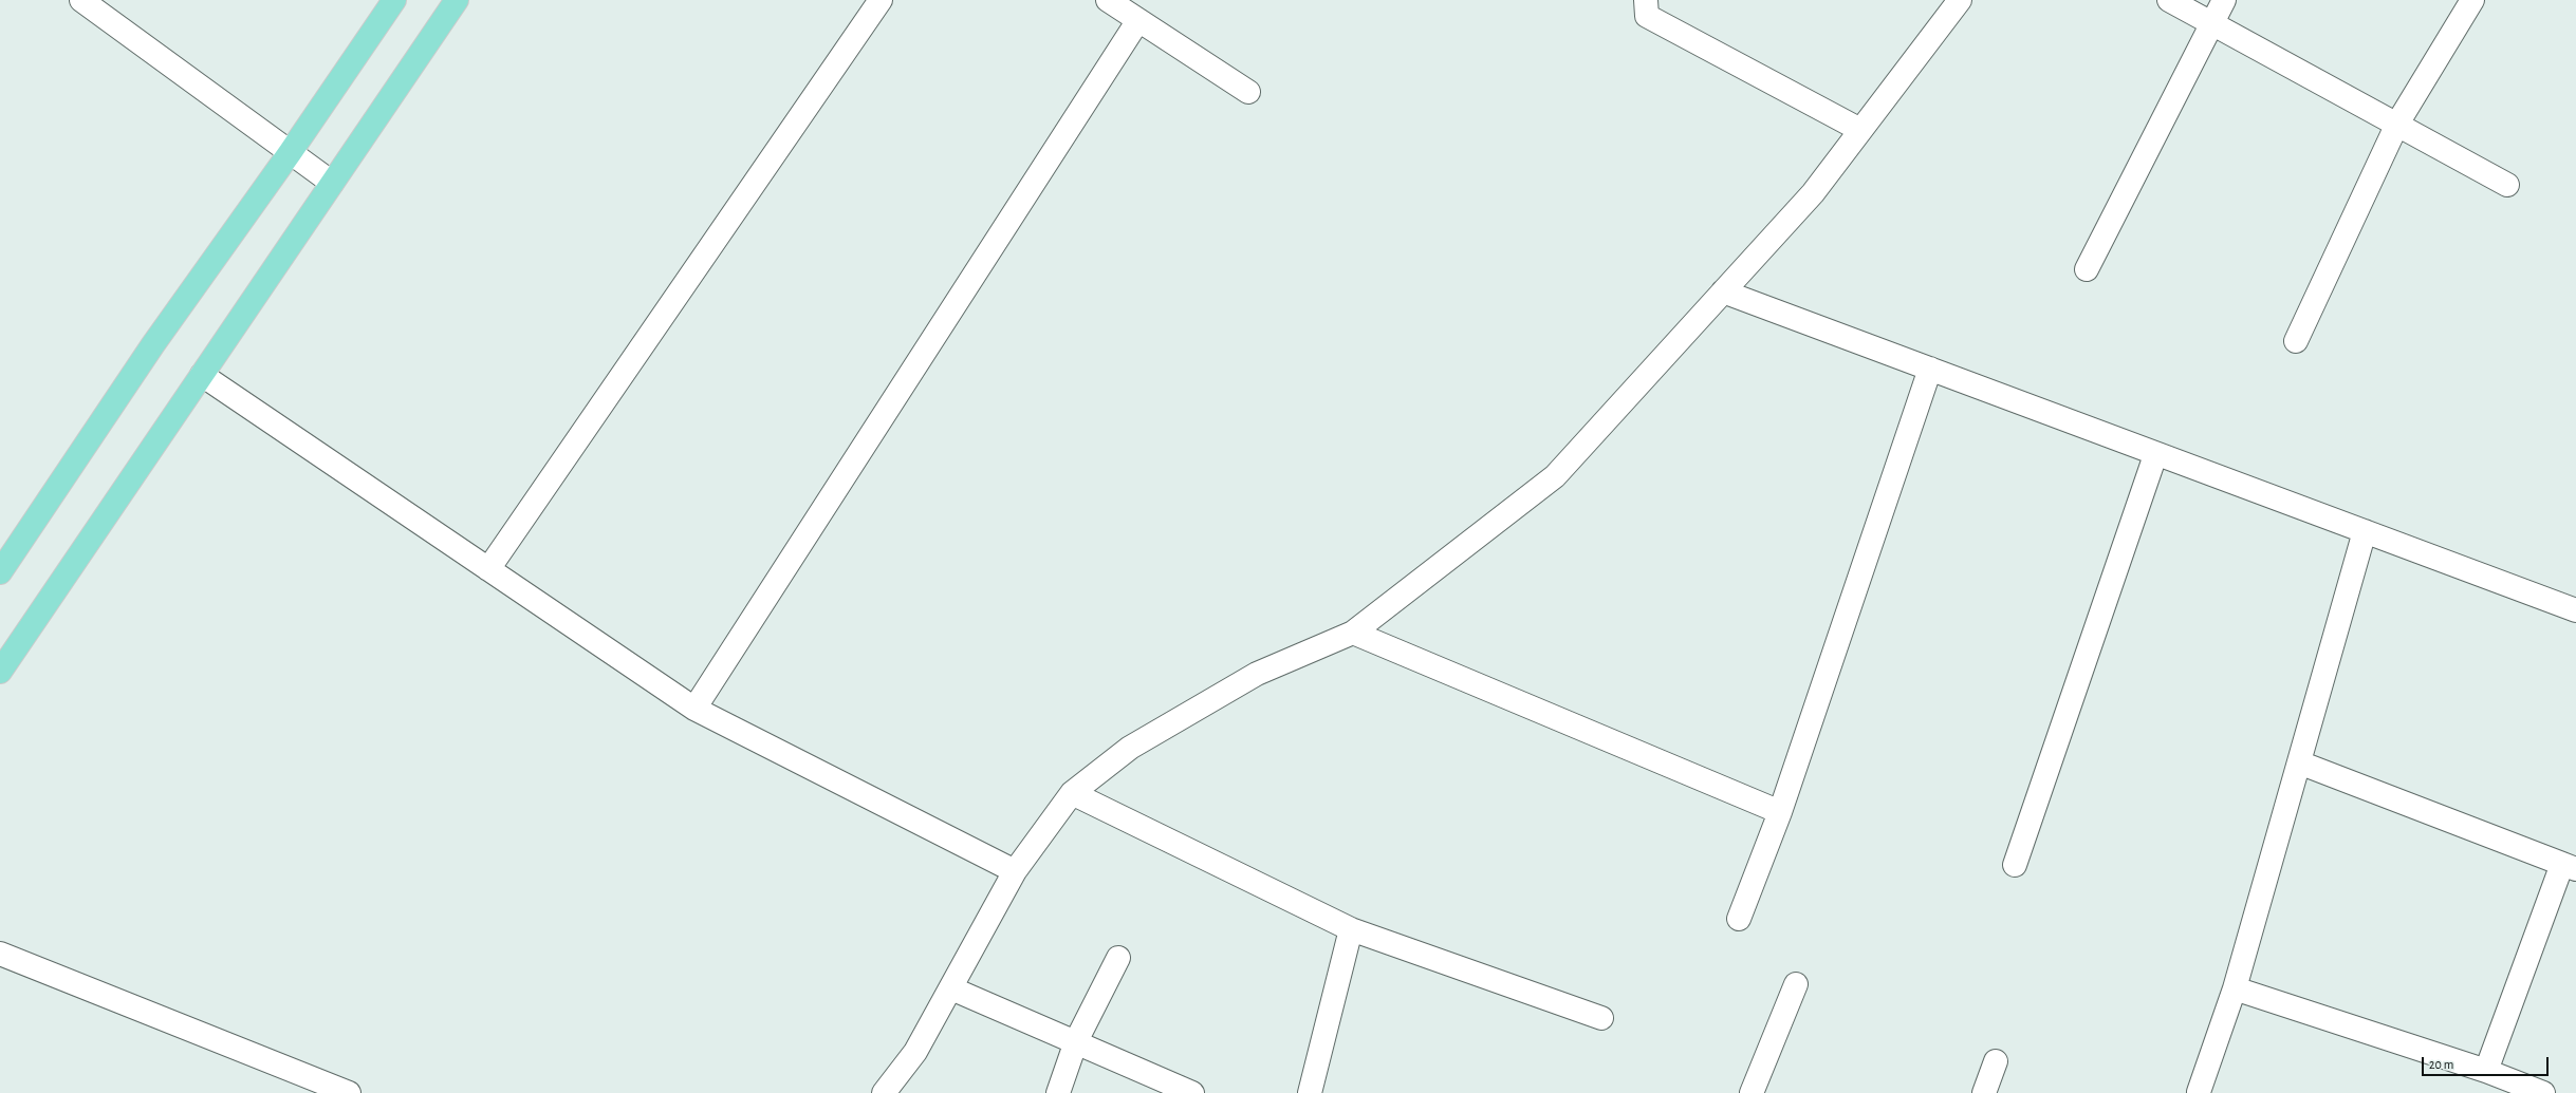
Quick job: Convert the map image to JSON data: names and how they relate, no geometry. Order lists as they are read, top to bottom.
{
  "scale_bar": "20 m"
}
